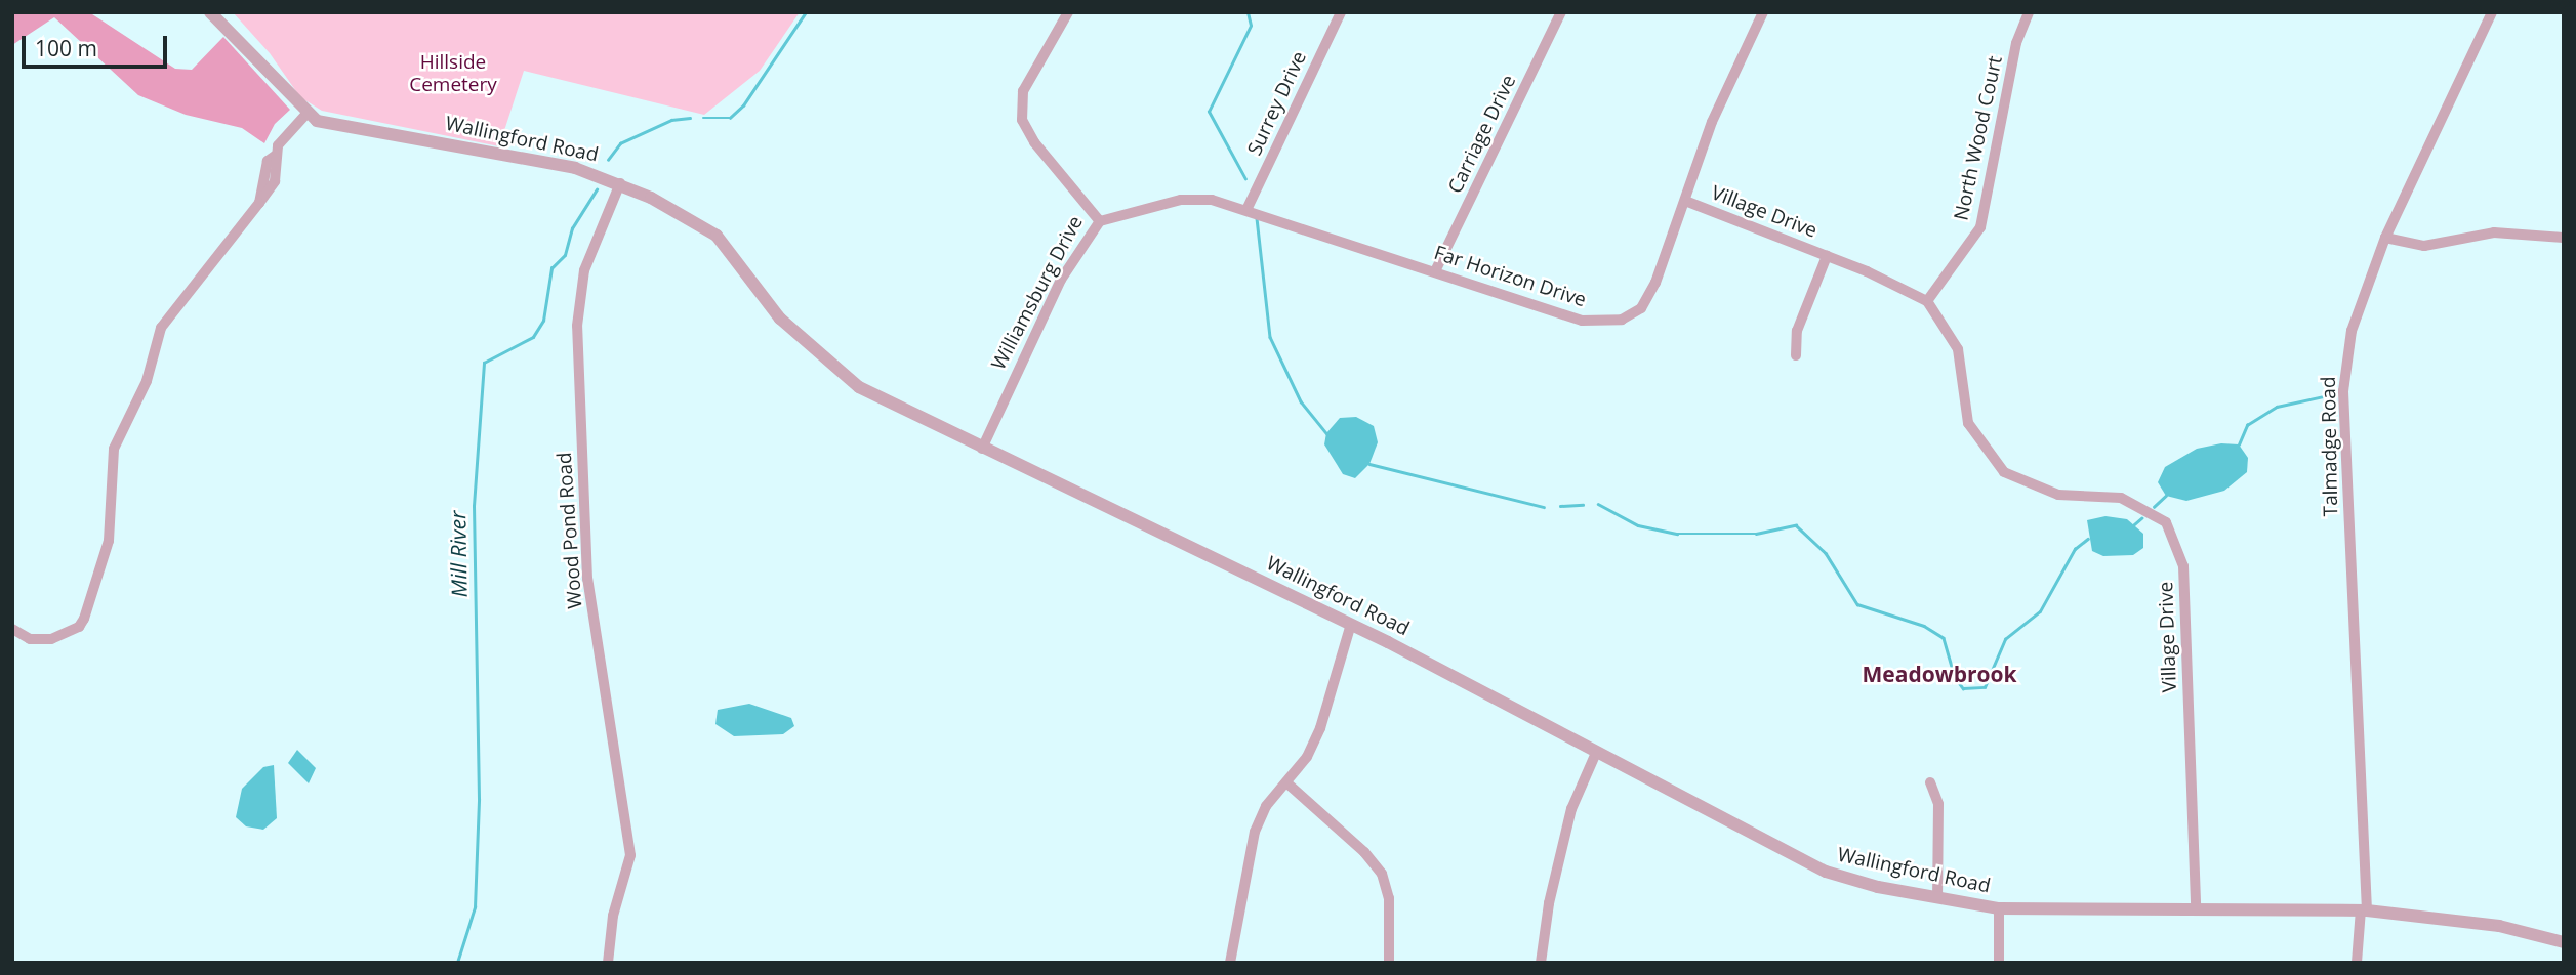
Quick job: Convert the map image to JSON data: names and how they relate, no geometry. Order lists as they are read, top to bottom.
{
  "streets": {
    "street": [
      "Surrey Drive",
      "Carriage Drive",
      "North Wood Court",
      "Wallingford Road",
      "Village Drive",
      "Far Horizon Drive",
      "Williamsburg Drive",
      "Talmadge Road",
      "Wood Pond Road"
    ]
  },
  "crossings": [
    ["Surrey Drive", "Far Horizon Drive"],
    ["Carriage Drive", "Far Horizon Drive"],
    ["North Wood Court", "Village Drive"],
    ["Wallingford Road", "Village Drive"],
    ["Wallingford Road", "Williamsburg Drive"],
    ["Wallingford Road", "Talmadge Road"],
    ["Wallingford Road", "Wood Pond Road"],
    ["Village Drive", "Far Horizon Drive"],
    ["Far Horizon Drive", "Williamsburg Drive"]
  ],
  "districts": ["Meadowbrook"],
  "water": ["Mill River"],
  "parks": ["Hillside Cemetery"],
  "scale_bar": "100 m"
}
